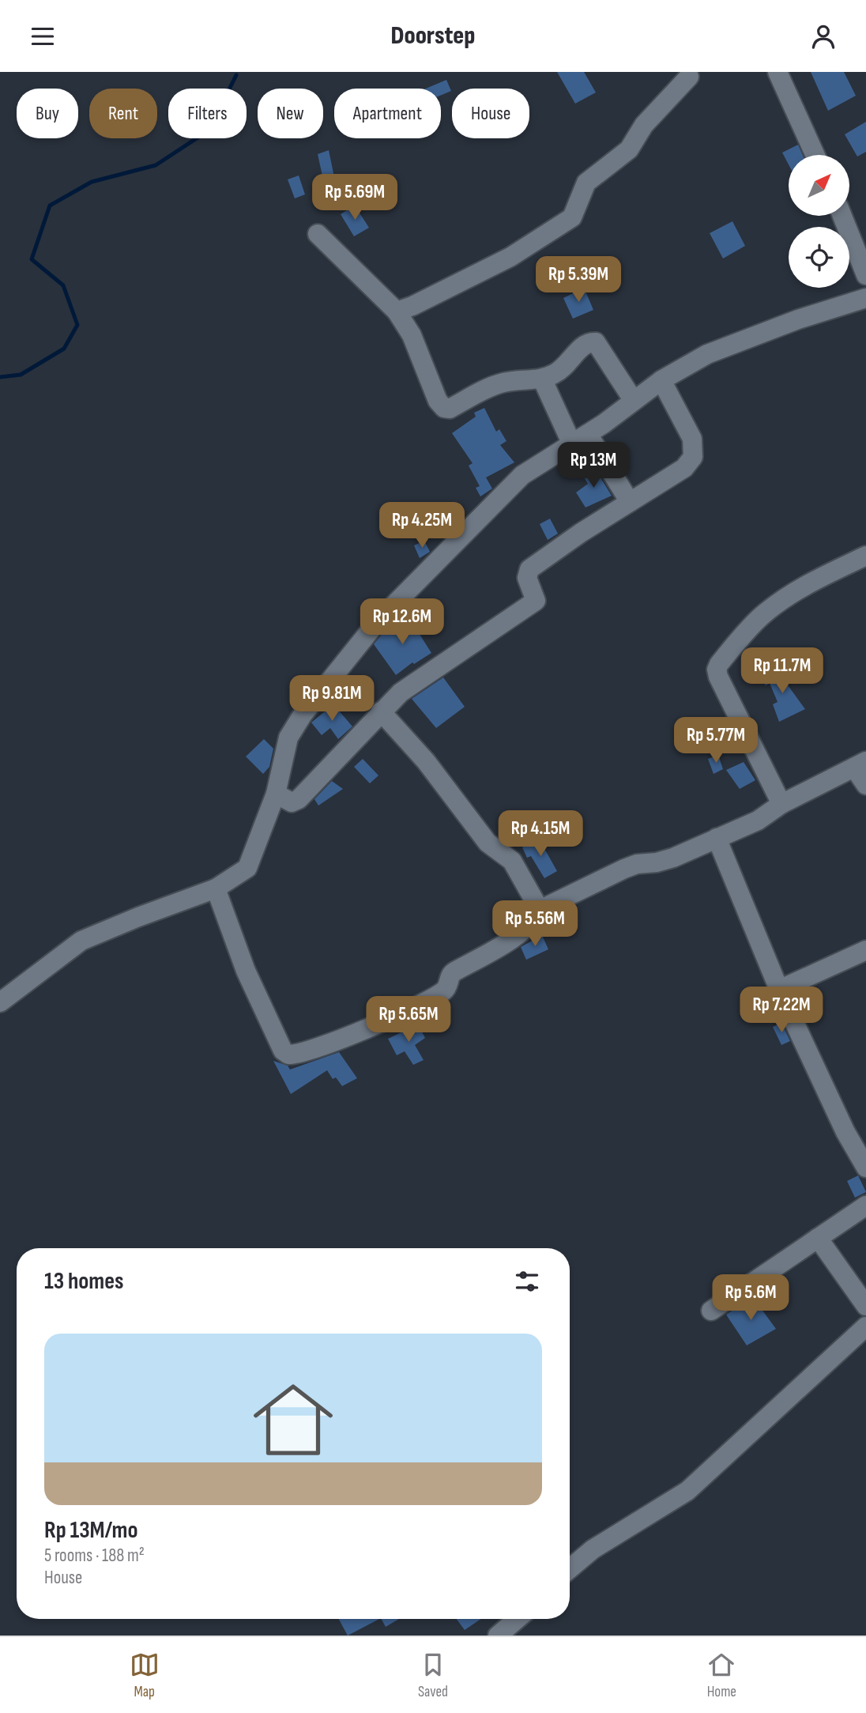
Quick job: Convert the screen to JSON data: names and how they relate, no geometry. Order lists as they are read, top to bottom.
{
  "north": "top right",
  "page": {
    "header": "Doorstep",
    "chip": [
      "Buy",
      "Rent",
      "Filters",
      "New",
      "Apartment",
      "House"
    ],
    "price": [
      "Rp 5.69M",
      "Rp 5.39M",
      "Rp 13M",
      "Rp 4.25M",
      "Rp 12.6M",
      "Rp 11.7M",
      "Rp 9.81M",
      "Rp 5.77M",
      "Rp 4.15M",
      "Rp 5.56M",
      "Rp 7.22M",
      "Rp 5.65M",
      "Rp 5.6M"
    ],
    "heading": "13 homes",
    "list": [
      {
        "name": "Rp 13M/mo",
        "note": "5 rooms · 188 m² · House"
      }
    ],
    "tabs": ["Map", "Saved", "Home"]
  }
}
